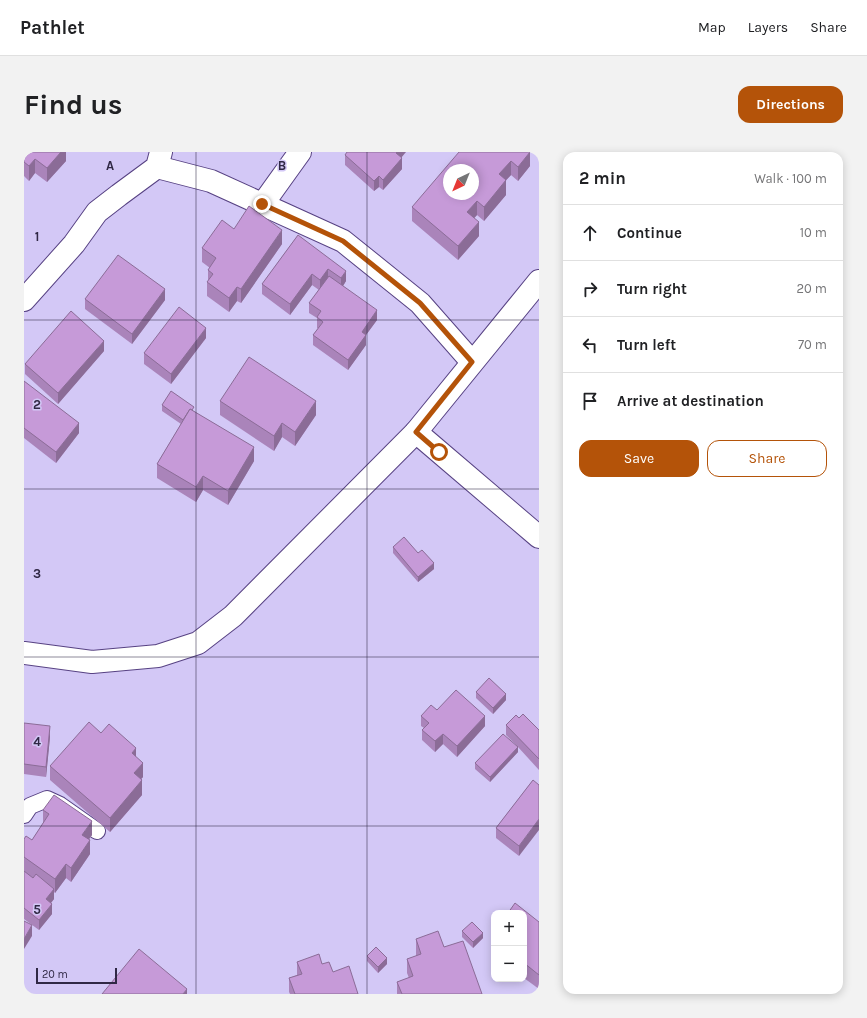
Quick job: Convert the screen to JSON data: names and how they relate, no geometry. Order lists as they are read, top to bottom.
{
  "scale_bar": "20 m",
  "north": "bottom left",
  "page": {
    "header": "Pathlet",
    "nav": ["Map", "Layers", "Share"],
    "buttons": [
      "Directions",
      ["Save", "Share"]
    ],
    "title": "Find us",
    "heading": ["2 min", "Walk · 100 m"],
    "list": [
      ["Continue", "10 m"],
      ["Turn right", "20 m"],
      ["Turn left", "70 m"],
      "Arrive at destination"
    ],
    "map_buttons": ["+", "−"],
    "scale": "20 m"
  },
  "grid": {
    "columns": ["A", "B"],
    "rows": [
      "1",
      "2",
      "3",
      "4",
      "5"
    ]
  }
}
